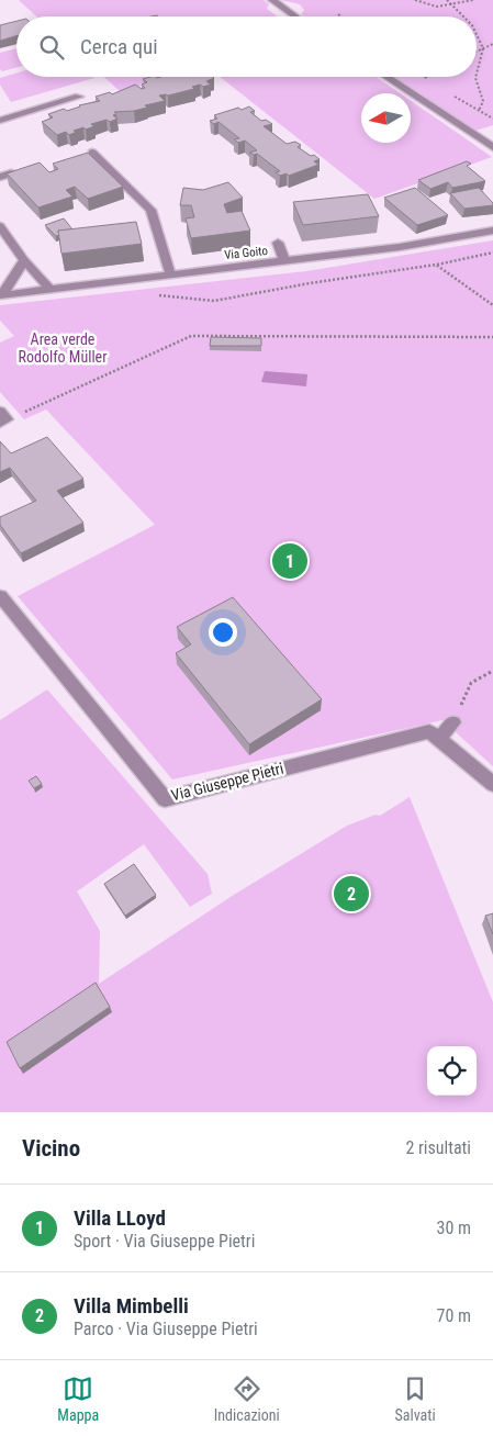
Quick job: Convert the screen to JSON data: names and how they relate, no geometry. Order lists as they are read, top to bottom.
{
  "streets": {
    "street": ["Via Goito", "Via Giuseppe Pietri"]
  },
  "parks": ["Area verde Rodolfo Müller"],
  "north": "left",
  "page": {
    "search": "Cerca qui",
    "pins": ["1", "2"],
    "heading": ["Vicino", "2 risultati"],
    "list": [
      {
        "mark": "1",
        "name": "Villa LLoyd",
        "note": "Sport · Via Giuseppe Pietri",
        "value": "30 m"
      },
      {
        "mark": "2",
        "name": "Villa Mimbelli",
        "note": "Parco · Via Giuseppe Pietri",
        "value": "70 m"
      }
    ],
    "nav": ["Mappa", "Indicazioni", "Salvati"]
  }
}
